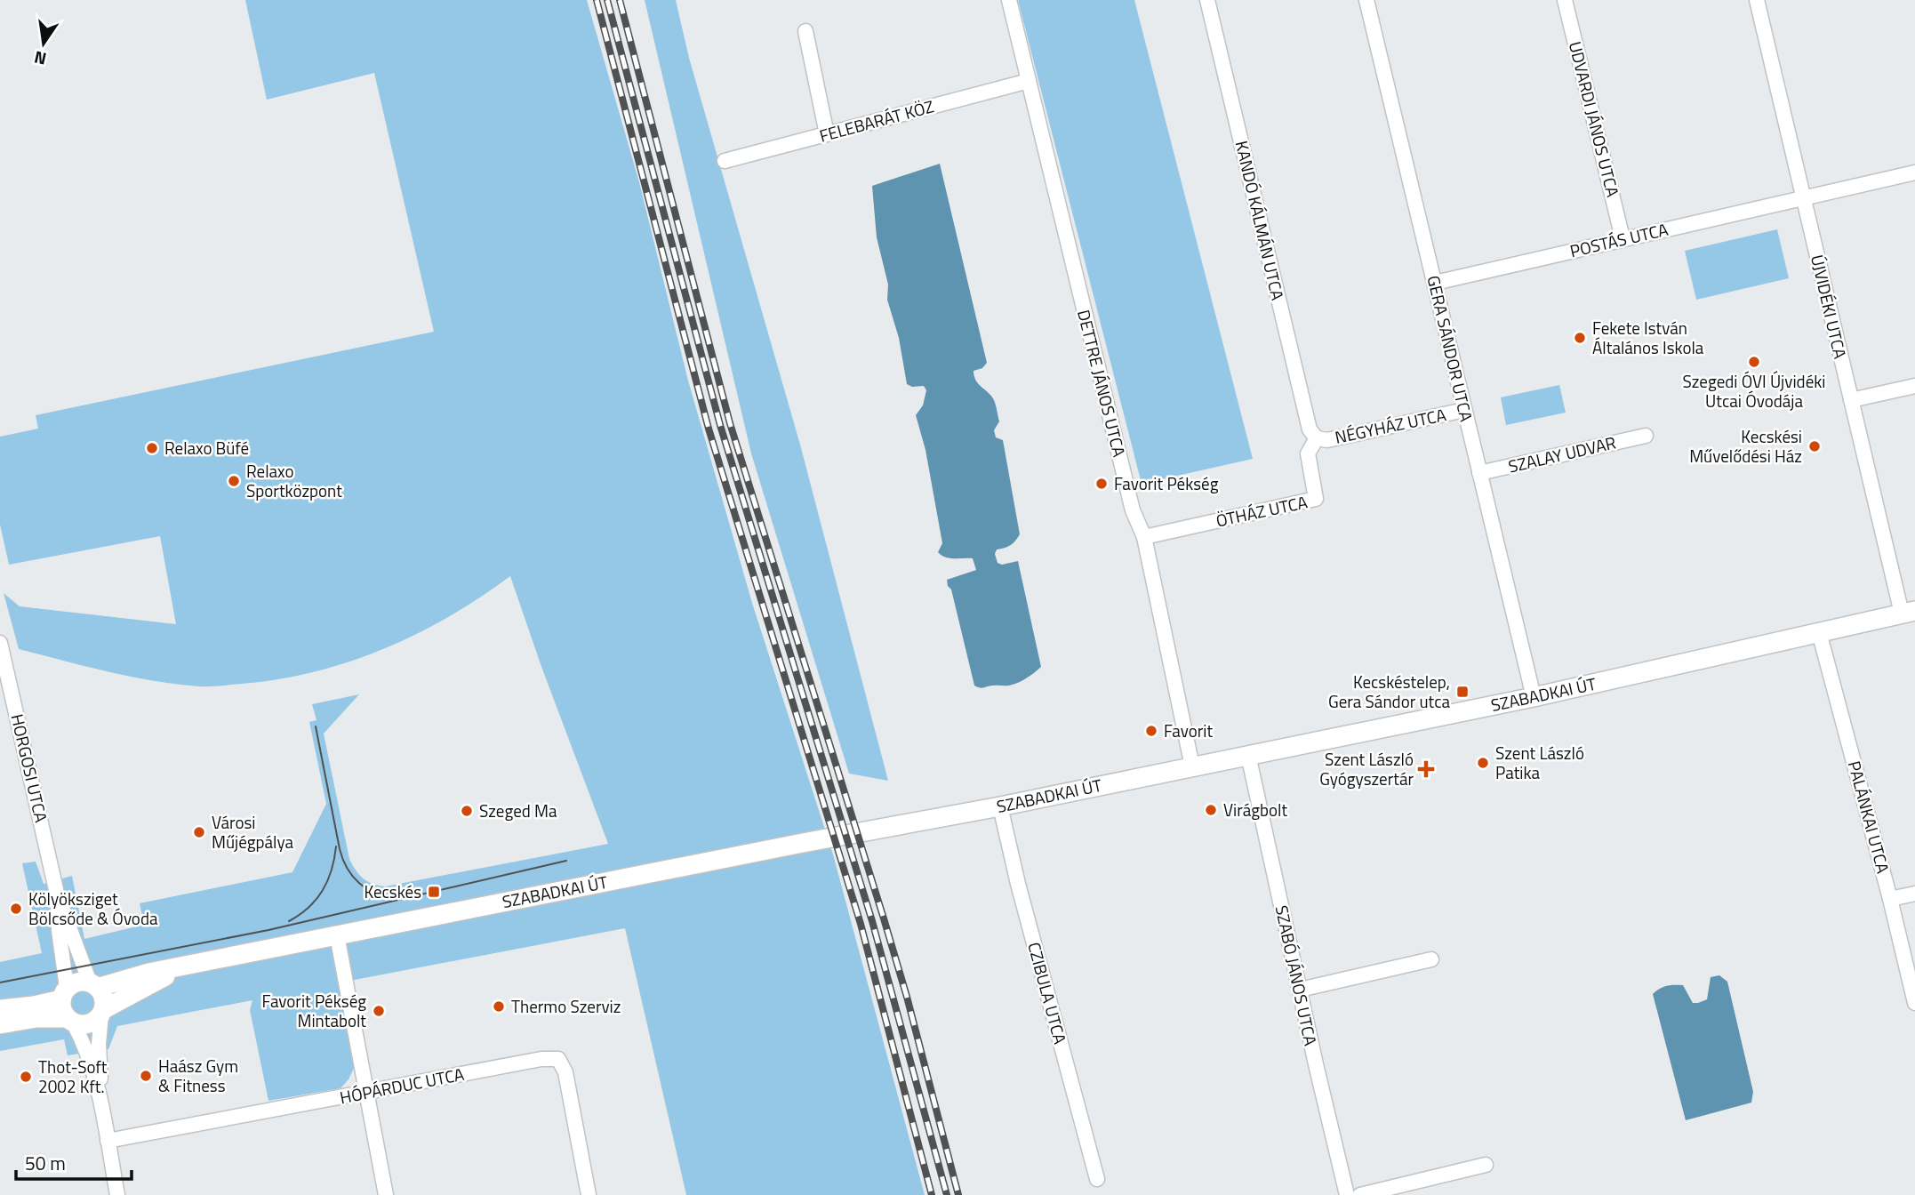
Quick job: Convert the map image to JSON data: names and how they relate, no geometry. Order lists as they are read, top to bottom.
{
  "streets": {
    "main road": ["SZABADKAI ÚT"],
    "street": [
      "UDVARDI JÁNOS UTCA",
      "FELEBARÁT KÖZ",
      "KANDÓ KÁLMÁN UTCA",
      "POSTÁS UTCA",
      "ÚJVIDÉKI UTCA",
      "GERA SÁNDOR UTCA",
      "DETTRE JÁNOS UTCA",
      "NÉGYHÁZ UTCA",
      "SZALAY UDVAR",
      "ÖTHÁZ UTCA",
      "HORGOSI UTCA",
      "PALÁNKAI UTCA",
      "SZABÓ JÁNOS UTCA",
      "CZIBULA UTCA",
      "HÓPÁRDUC UTCA"
    ]
  },
  "crossings": [
    ["UDVARDI JÁNOS UTCA", "POSTÁS UTCA"],
    ["FELEBARÁT KÖZ", "DETTRE JÁNOS UTCA"],
    ["KANDÓ KÁLMÁN UTCA", "NÉGYHÁZ UTCA"],
    ["KANDÓ KÁLMÁN UTCA", "ÖTHÁZ UTCA"],
    ["POSTÁS UTCA", "ÚJVIDÉKI UTCA"],
    ["POSTÁS UTCA", "GERA SÁNDOR UTCA"],
    ["ÚJVIDÉKI UTCA", "SZABADKAI ÚT"],
    ["GERA SÁNDOR UTCA", "NÉGYHÁZ UTCA"],
    ["GERA SÁNDOR UTCA", "SZALAY UDVAR"],
    ["GERA SÁNDOR UTCA", "SZABADKAI ÚT"],
    ["DETTRE JÁNOS UTCA", "ÖTHÁZ UTCA"],
    ["DETTRE JÁNOS UTCA", "SZABADKAI ÚT"],
    ["NÉGYHÁZ UTCA", "ÖTHÁZ UTCA"],
    ["SZABADKAI ÚT", "HORGOSI UTCA"],
    ["SZABADKAI ÚT", "PALÁNKAI UTCA"],
    ["SZABADKAI ÚT", "SZABÓ JÁNOS UTCA"],
    ["SZABADKAI ÚT", "CZIBULA UTCA"]
  ],
  "places": {
    "other": [
      "Fekete István Általános Iskola",
      "Szegedi ÓVI Újvidéki Utcai Óvodája",
      "Kecskési Művelődési Ház",
      "Relaxo Büfé",
      "Relaxo Sportközpont",
      "Favorit Pékség",
      "Favorit",
      "Szent László Patika",
      "Virágbolt",
      "Szeged Ma",
      "Városi Műjégpálya",
      "Kölyöksziget Bölcsőde & Óvoda",
      "Thermo Szerviz",
      "Favorit Pékség Mintabolt",
      "Haász Gym & Fitness",
      "Thot-Soft 2002 Kft."
    ],
    "transit": ["Kecskéstelep, Gera Sándor utca", "Kecskés"],
    "health": ["Szent László Gyógyszertár"]
  },
  "scale_bar": "50 m",
  "north": "bottom"
}
